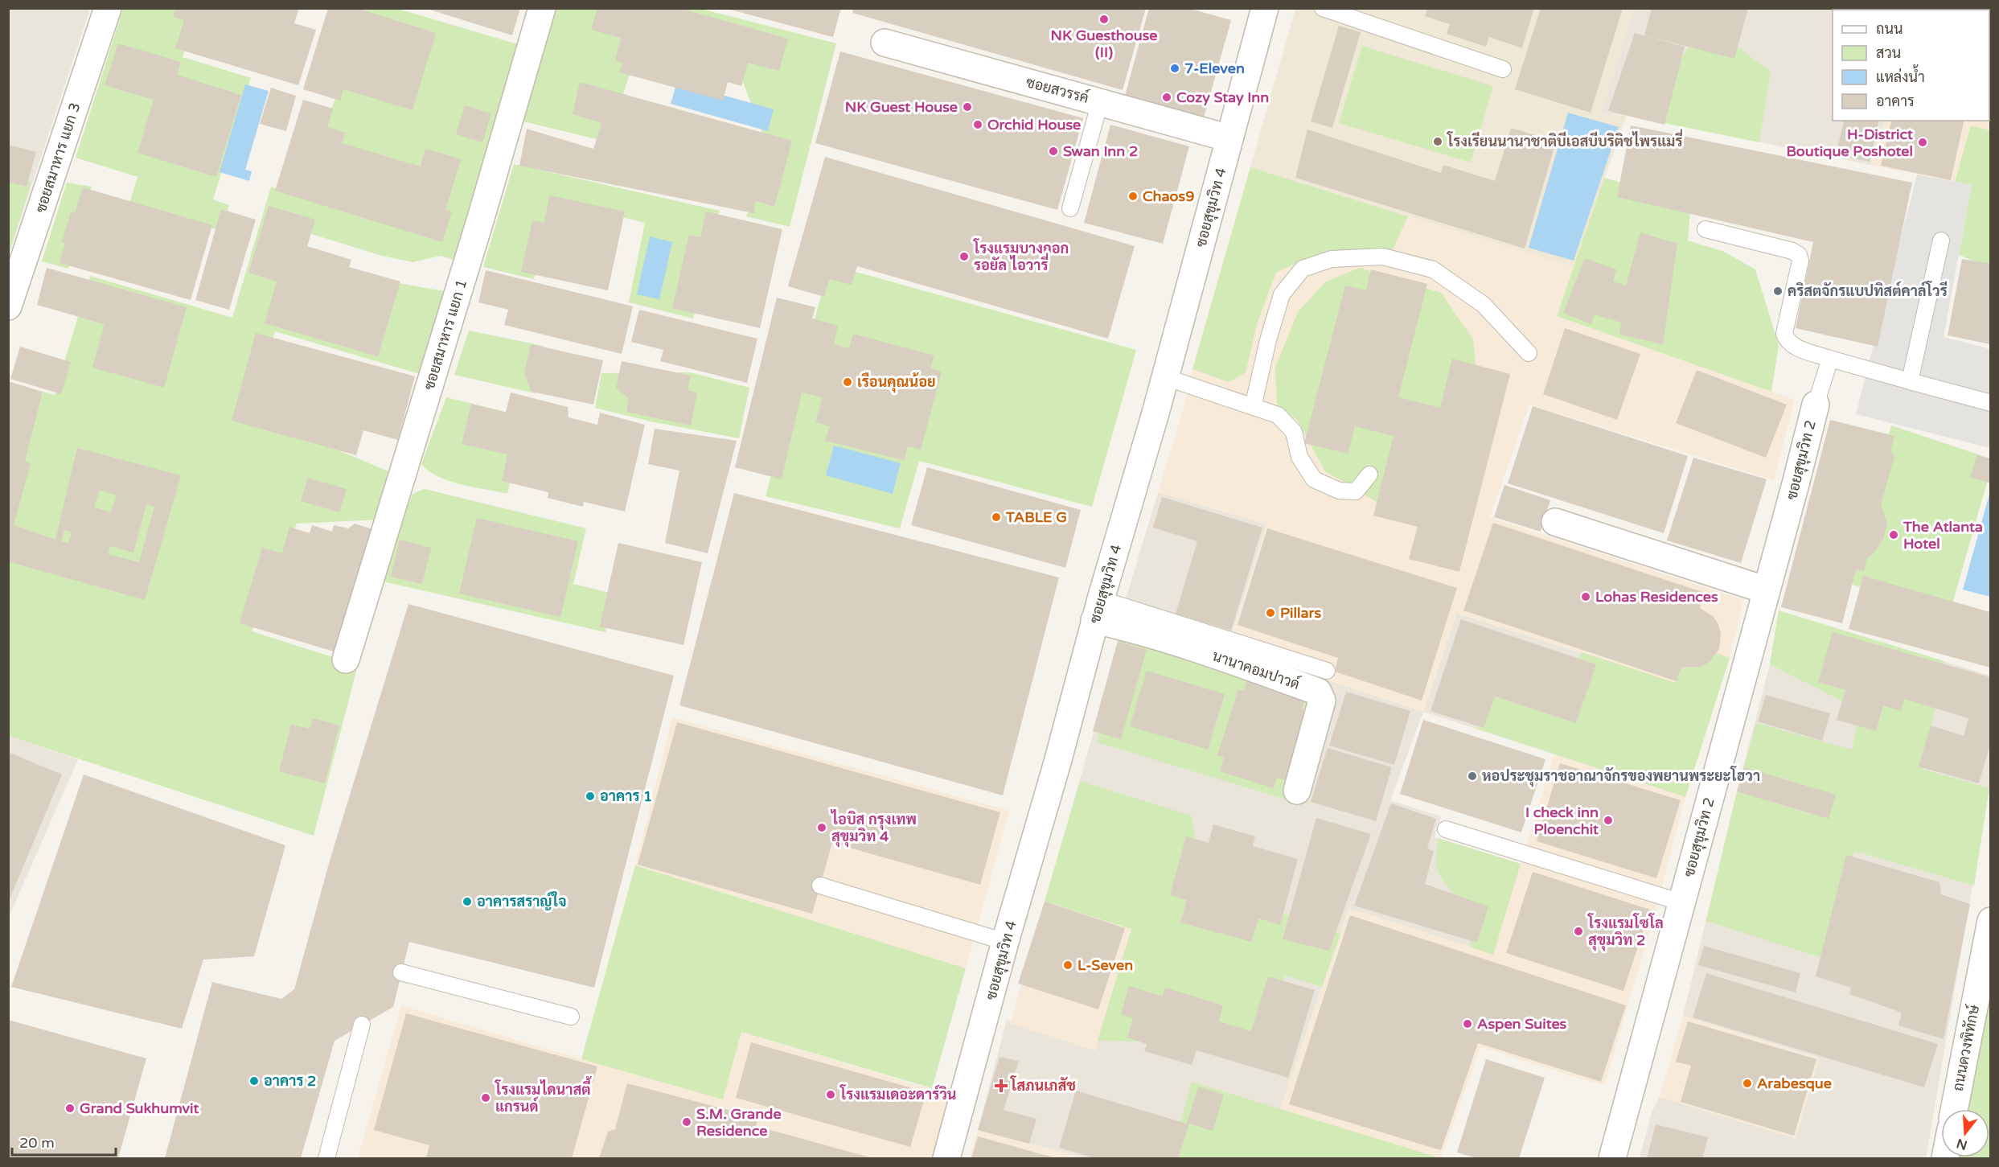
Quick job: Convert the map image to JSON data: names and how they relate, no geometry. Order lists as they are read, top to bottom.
{
  "streets": {
    "street": [
      "ซอยสวรรค์",
      "ซอยสมาหาร แยก 3",
      "ซอยสุขุมวิท 4",
      "ซอยสมาหาร แยก 1",
      "ซอยสุขุมวิท 2",
      "นานาคอมปาวด์",
      "ถนนดวงพิทักษ์"
    ]
  },
  "crossings": [
    ["ซอยสวรรค์", "ซอยสุขุมวิท 4"],
    ["ซอยสุขุมวิท 4", "นานาคอมปาวด์"]
  ],
  "places": {
    "other": [
      "NK Guesthouse (II)",
      "7-Eleven",
      "Cozy Stay Inn",
      "NK Guest House",
      "Orchid House",
      "โรงเรียนนานาชาติบีเอสบีบริติชไพรแมรี่",
      "H-District Boutique Poshotel",
      "Swan Inn 2",
      "Chaos9",
      "โรงแรมบางกอก รอยัล ไอวารี่",
      "คริสตจักรแบปทิสต์คาล์โวรี",
      "เรือนคุณน้อย",
      "TABLE G",
      "The Atlanta Hotel",
      "Lohas Residences",
      "Pillars",
      "หอประชุมราชอาณาจักรของพยานพระยะโฮวา",
      "อาคาร 1",
      "I check inn Ploenchit",
      "ไอบิส กรุงเทพ สุขุมวิท 4",
      "อาคารสราญ์ใจ",
      "โรงแรมโซโล สุขุมวิท 2",
      "L-Seven",
      "Aspen Suites",
      "อาคาร 2",
      "Arabesque",
      "โรงแรมเดอะดาร์วิน",
      "โรงแรมไดนาสตี้ แกรนด์",
      "Grand Sukhumvit",
      "S.M. Grande Residence"
    ],
    "health": ["โสภนเภสัช"]
  },
  "legend": [
    "ถนน",
    "สวน",
    "แหล่งน้ำ",
    "อาคาร"
  ],
  "scale_bar": "20 m",
  "north": "bottom"
}
